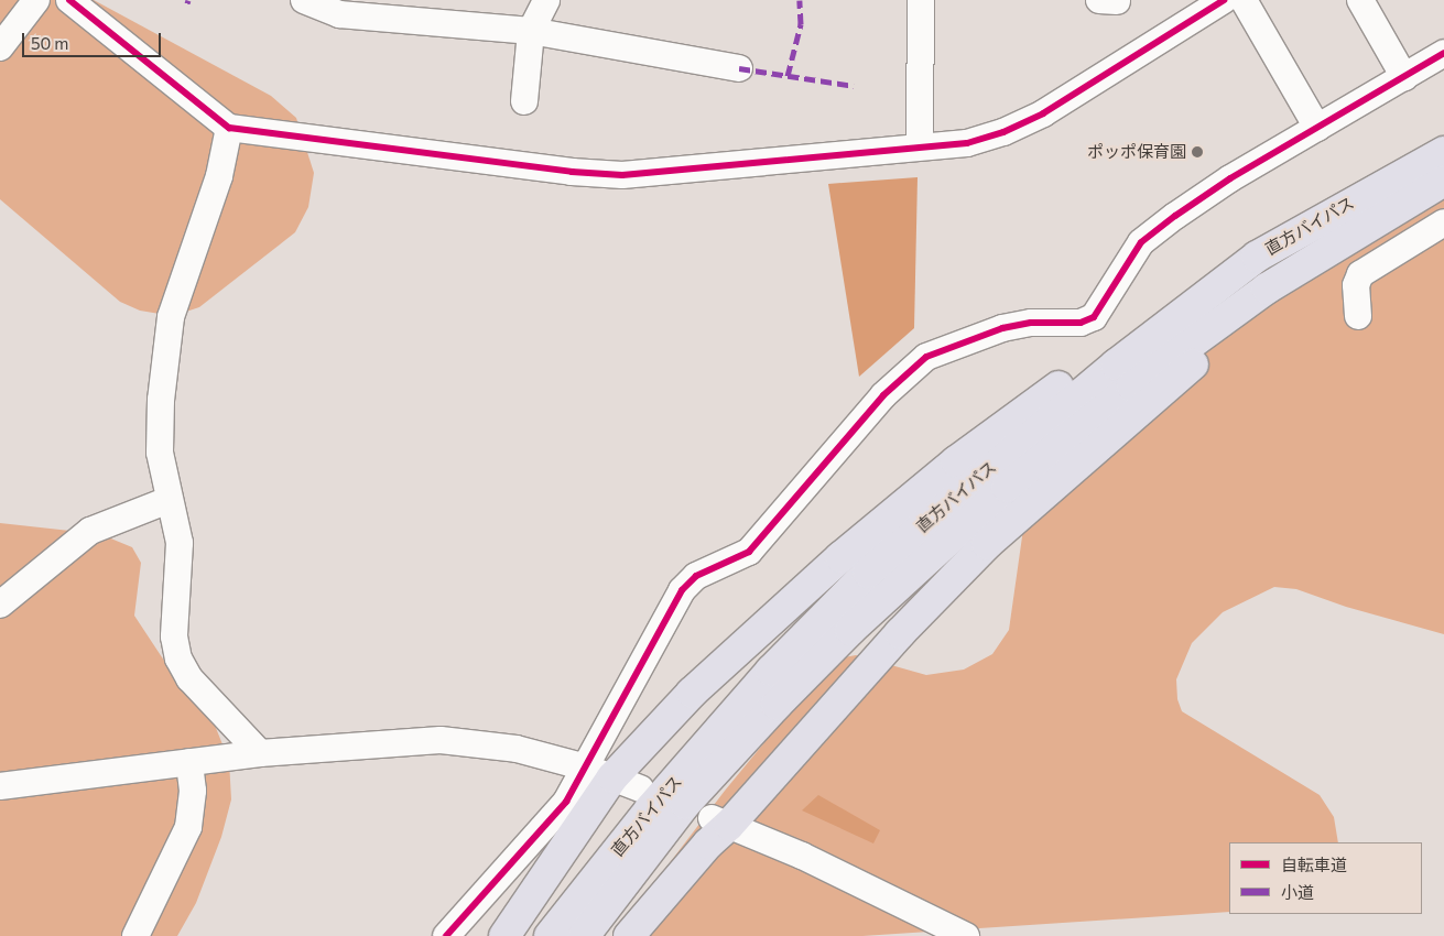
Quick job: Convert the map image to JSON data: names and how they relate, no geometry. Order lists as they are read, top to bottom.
{
  "streets": {
    "highway": ["直方バイパス"]
  },
  "places": ["ポッポ保育園"],
  "legend": ["自転車道", "小道"],
  "scale_bar": "50 m"
}
